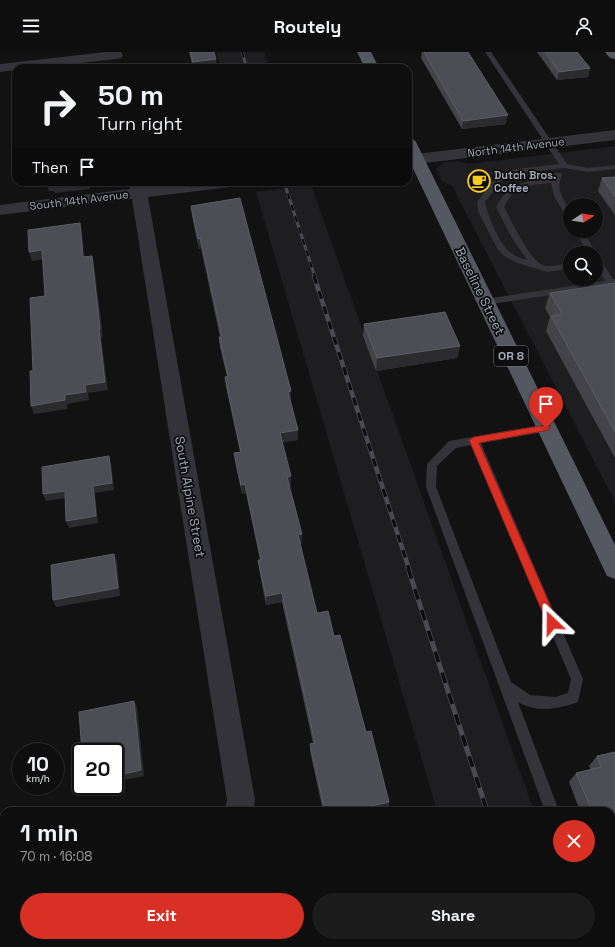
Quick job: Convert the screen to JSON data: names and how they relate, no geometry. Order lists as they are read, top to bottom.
{
  "streets": {
    "highway": ["Baseline Street", "OR 8"],
    "street": ["North 14th Avenue", "South 14th Avenue", "South Alpine Street"]
  },
  "crossings": [
    ["South 14th Avenue", "South Alpine Street"]
  ],
  "places": {
    "cafe": ["Dutch Bros. Coffee"]
  },
  "north": "right",
  "page": {
    "header": "Routely",
    "turn": ["50 m", "Turn right"],
    "then": "Then",
    "speed": "10 km/h",
    "limit": "20",
    "heading": ["1 min", "70 m · 16:08"],
    "buttons": ["Exit", "Share"]
  }
}
